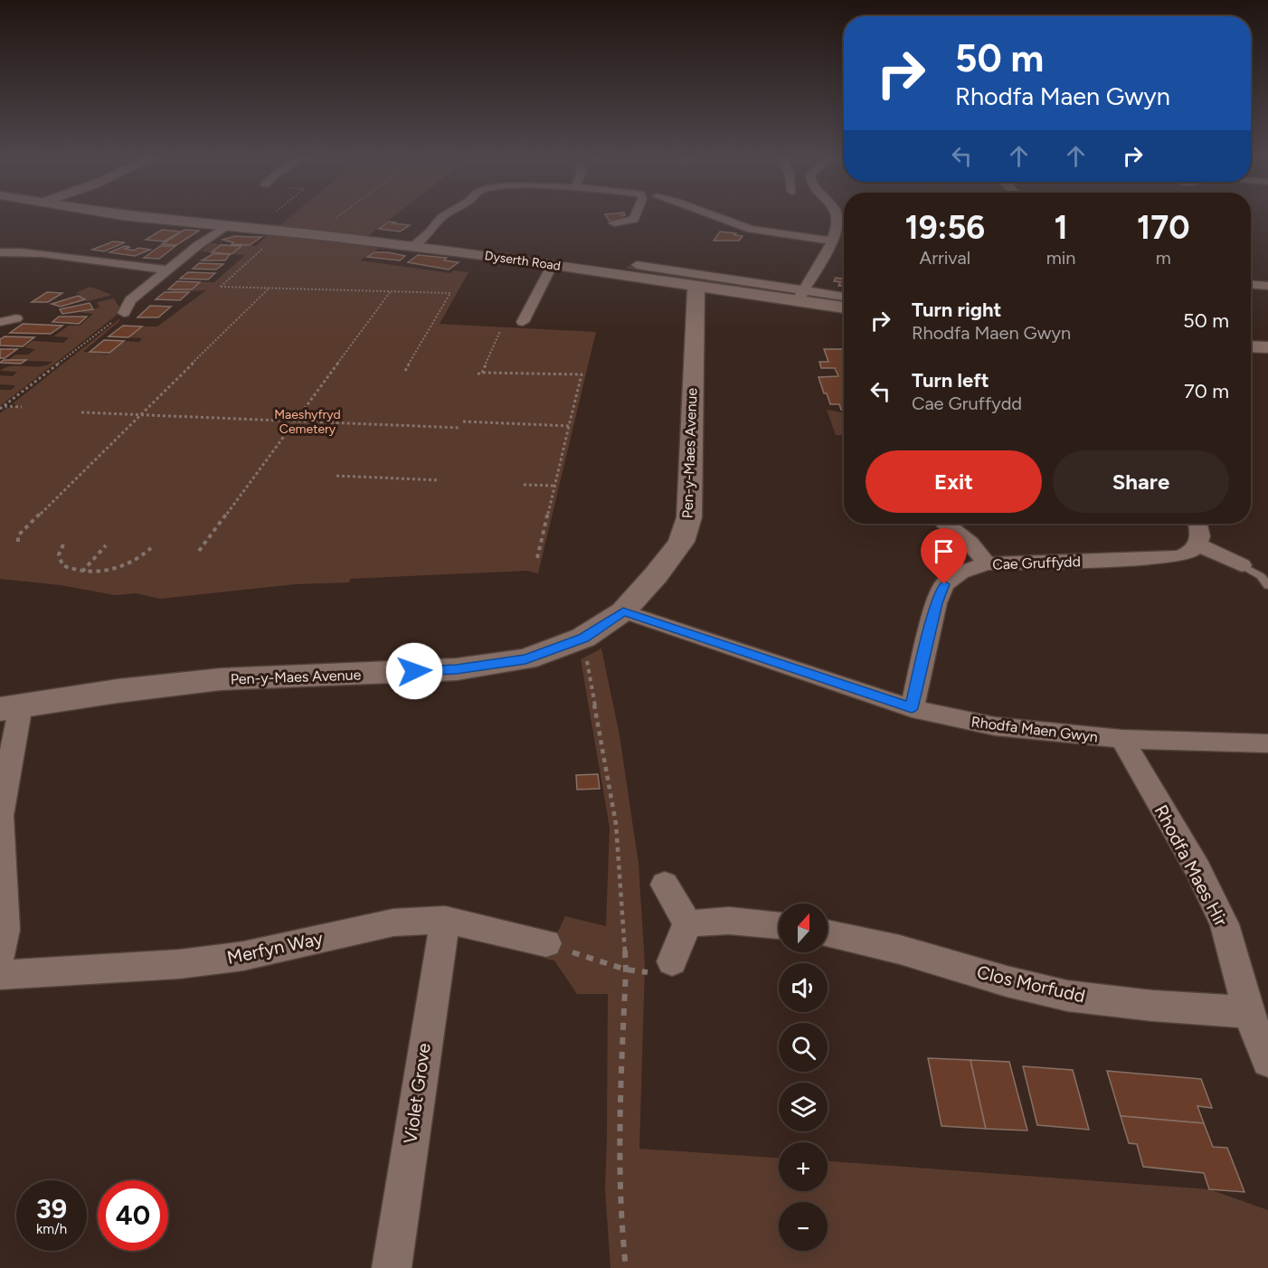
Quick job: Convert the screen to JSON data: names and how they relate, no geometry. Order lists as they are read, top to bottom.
{
  "streets": {
    "main road": ["Dyserth Road", "Pen-y-Maes Avenue"],
    "street": [
      "Cae Gruffydd",
      "Rhodfa Maen Gwyn",
      "Rhodfa Maes Hir",
      "Merfyn Way",
      "Clos Morfudd",
      "Violet Grove"
    ]
  },
  "crossings": [
    ["Dyserth Road", "Pen-y-Maes Avenue"],
    ["Pen-y-Maes Avenue", "Rhodfa Maen Gwyn"],
    ["Cae Gruffydd", "Rhodfa Maen Gwyn"],
    ["Rhodfa Maen Gwyn", "Rhodfa Maes Hir"],
    ["Rhodfa Maes Hir", "Clos Morfudd"],
    ["Merfyn Way", "Violet Grove"]
  ],
  "parks": ["Maeshyfryd Cemetery"],
  "north": "top",
  "page": {
    "turn": ["50 m", "Rhodfa Maen Gwyn"],
    "eta": [
      "19:56",
      "Arrival",
      "1",
      "min",
      "170",
      "m"
    ],
    "list": [
      {
        "name": "Turn right",
        "note": "Rhodfa Maen Gwyn",
        "value": "50 m"
      },
      {
        "name": "Turn left",
        "note": "Cae Gruffydd",
        "value": "70 m"
      }
    ],
    "buttons": ["Exit", "Share"],
    "map_buttons": ["+", "−"],
    "speed": "39 km/h",
    "limit": "40"
  }
}
